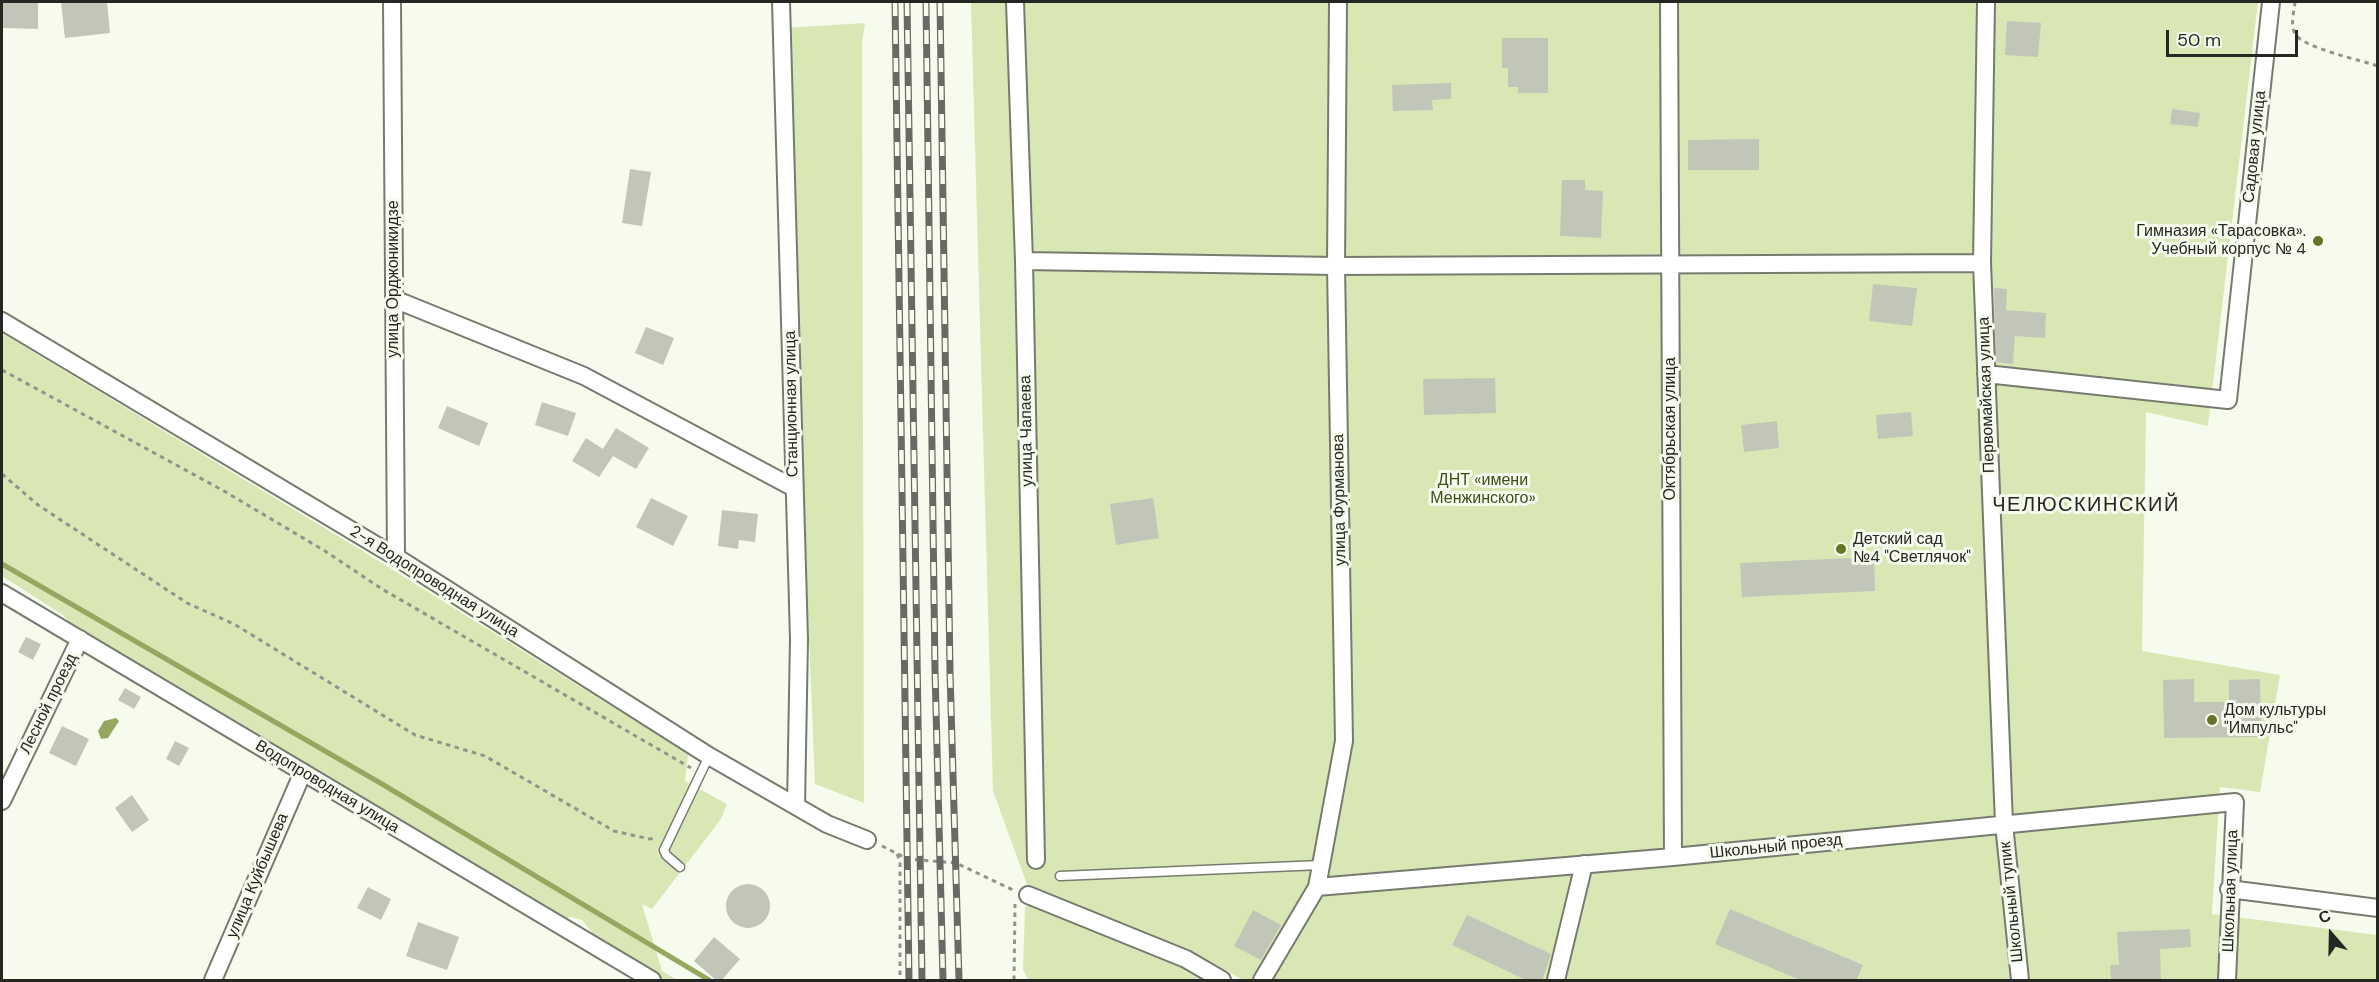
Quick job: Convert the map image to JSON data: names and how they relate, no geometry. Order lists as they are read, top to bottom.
{
  "streets": {
    "street": [
      "Садовая улица",
      "улица Орджоникидзе",
      "Первомайская улица",
      "Станционная улица",
      "Октябрьская улица",
      "улица Чапаева",
      "улица Фурманова",
      "2-я Водопроводная улица",
      "Лесной проезд",
      "Водопроводная улица",
      "Школьный проезд",
      "улица Куйбышева",
      "Школьная улица",
      "Школьный тупик"
    ]
  },
  "crossings": [
    ["Садовая улица", "Первомайская улица"],
    ["улица Орджоникидзе", "2-я Водопроводная улица"],
    ["Первомайская улица", "Школьный проезд"],
    ["Первомайская улица", "Школьный тупик"],
    ["Станционная улица", "2-я Водопроводная улица"],
    ["Октябрьская улица", "Школьный проезд"],
    ["улица Фурманова", "Школьный проезд"],
    ["Лесной проезд", "Водопроводная улица"],
    ["Водопроводная улица", "улица Куйбышева"],
    ["Школьный проезд", "Школьная улица"],
    ["Школьный проезд", "Школьный тупик"]
  ],
  "districts": ["ЧЕЛЮСКИНСКИЙ"],
  "parks": ["ДНТ «имени Менжинского»"],
  "places": ["Гимназия «Тарасовка». Учебный корпус № 4", "Детский сад №4 \"Светлячок\"", "Дом культуры \"Импульс\""],
  "scale_bar": "50 m",
  "north": "top"
}
